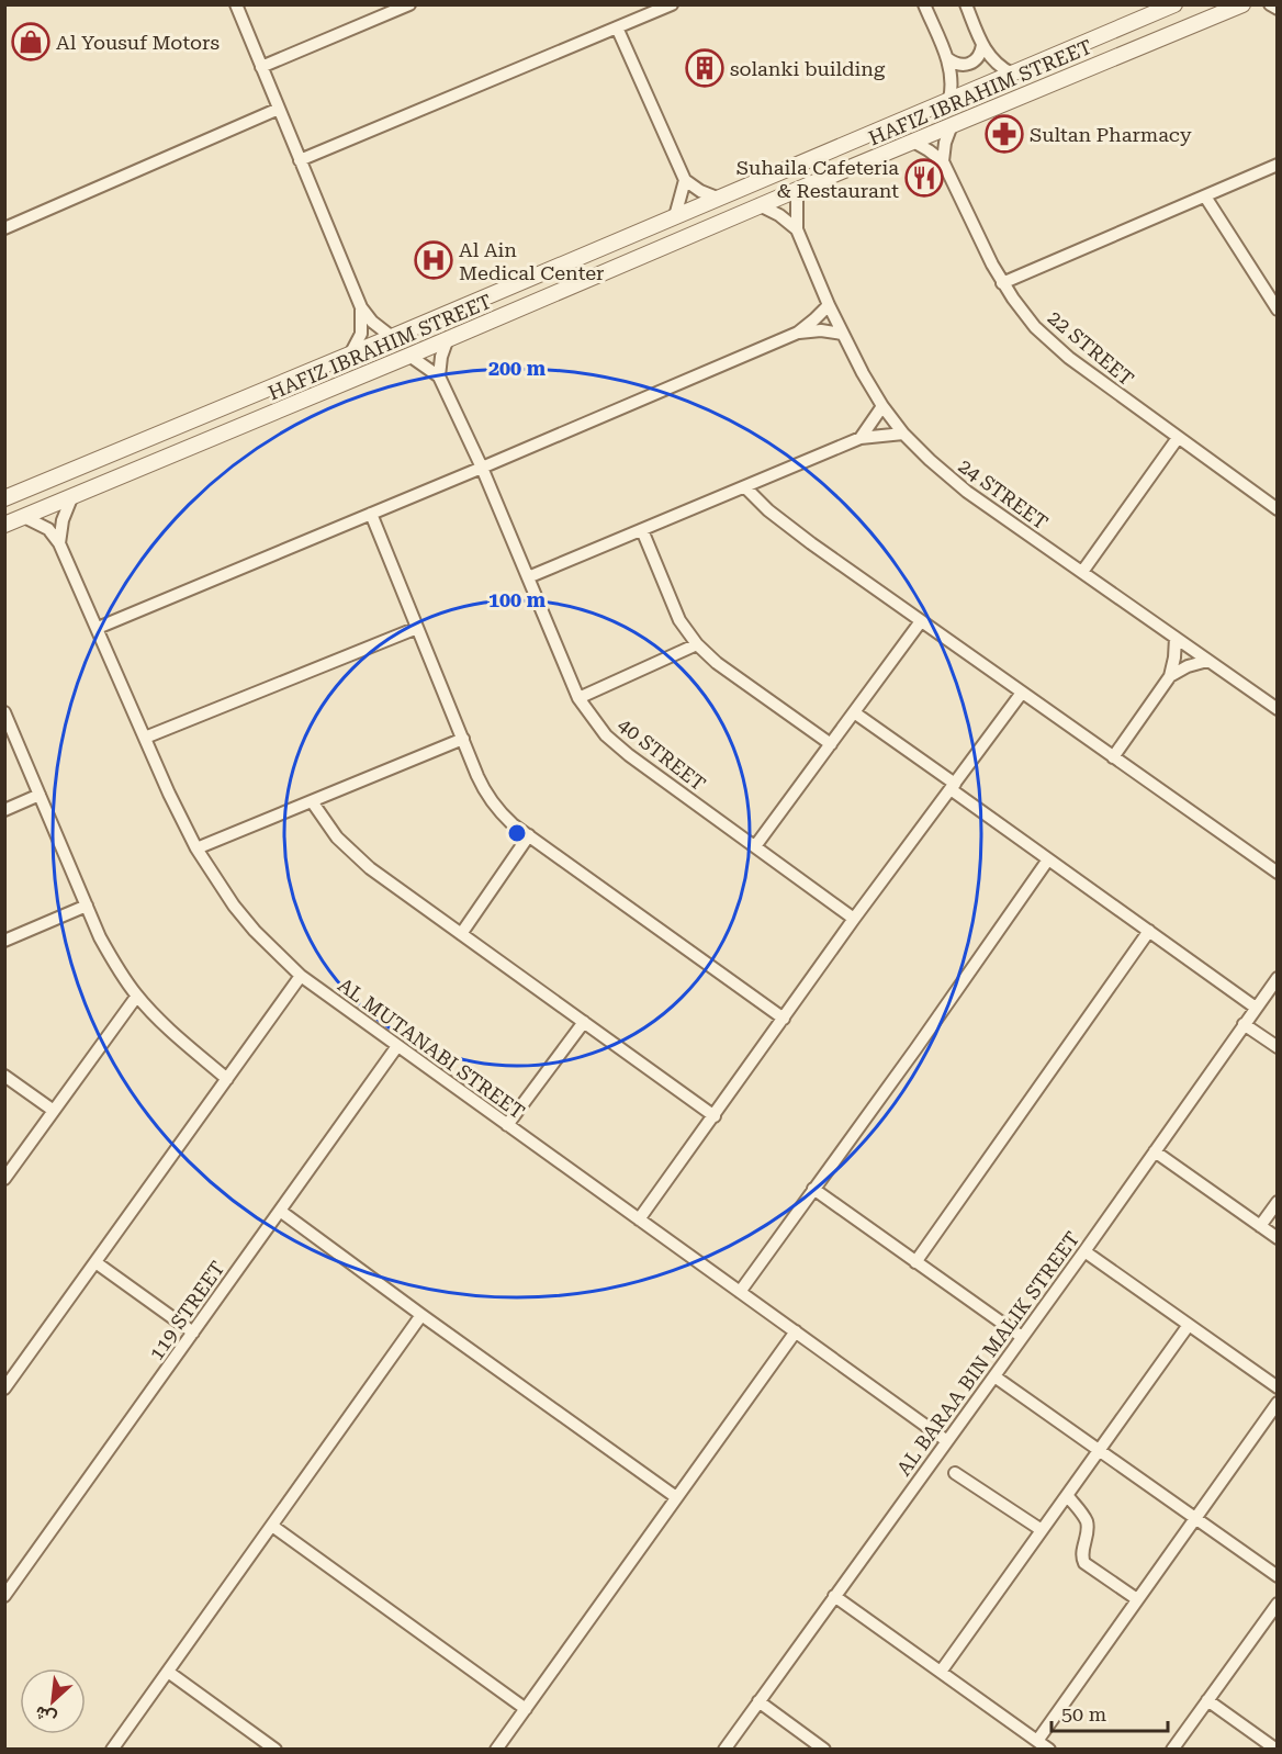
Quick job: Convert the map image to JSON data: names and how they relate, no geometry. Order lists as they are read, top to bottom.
{
  "streets": {
    "street": [
      "HAFIZ IBRAHIM STREET",
      "22 STREET",
      "24 STREET",
      "40 STREET",
      "AL MUTANABI STREET",
      "119 STREET",
      "AL BARAA BIN MALIK STREET"
    ]
  },
  "crossings": [
    ["HAFIZ IBRAHIM STREET", "22 STREET"],
    ["HAFIZ IBRAHIM STREET", "24 STREET"],
    ["HAFIZ IBRAHIM STREET", "40 STREET"],
    ["HAFIZ IBRAHIM STREET", "AL MUTANABI STREET"],
    ["AL MUTANABI STREET", "119 STREET"],
    ["AL MUTANABI STREET", "AL BARAA BIN MALIK STREET"]
  ],
  "places": {
    "shop": ["Al Yousuf Motors"],
    "building": ["solanki building"],
    "pharmacy": ["Sultan Pharmacy"],
    "restaurant": ["Suhaila Cafeteria & Restaurant"],
    "hospital": ["Al Ain Medical Center"]
  },
  "scale_bar": "50 m",
  "north": "bottom left",
  "rings": ["200 m", "100 m"]
}
